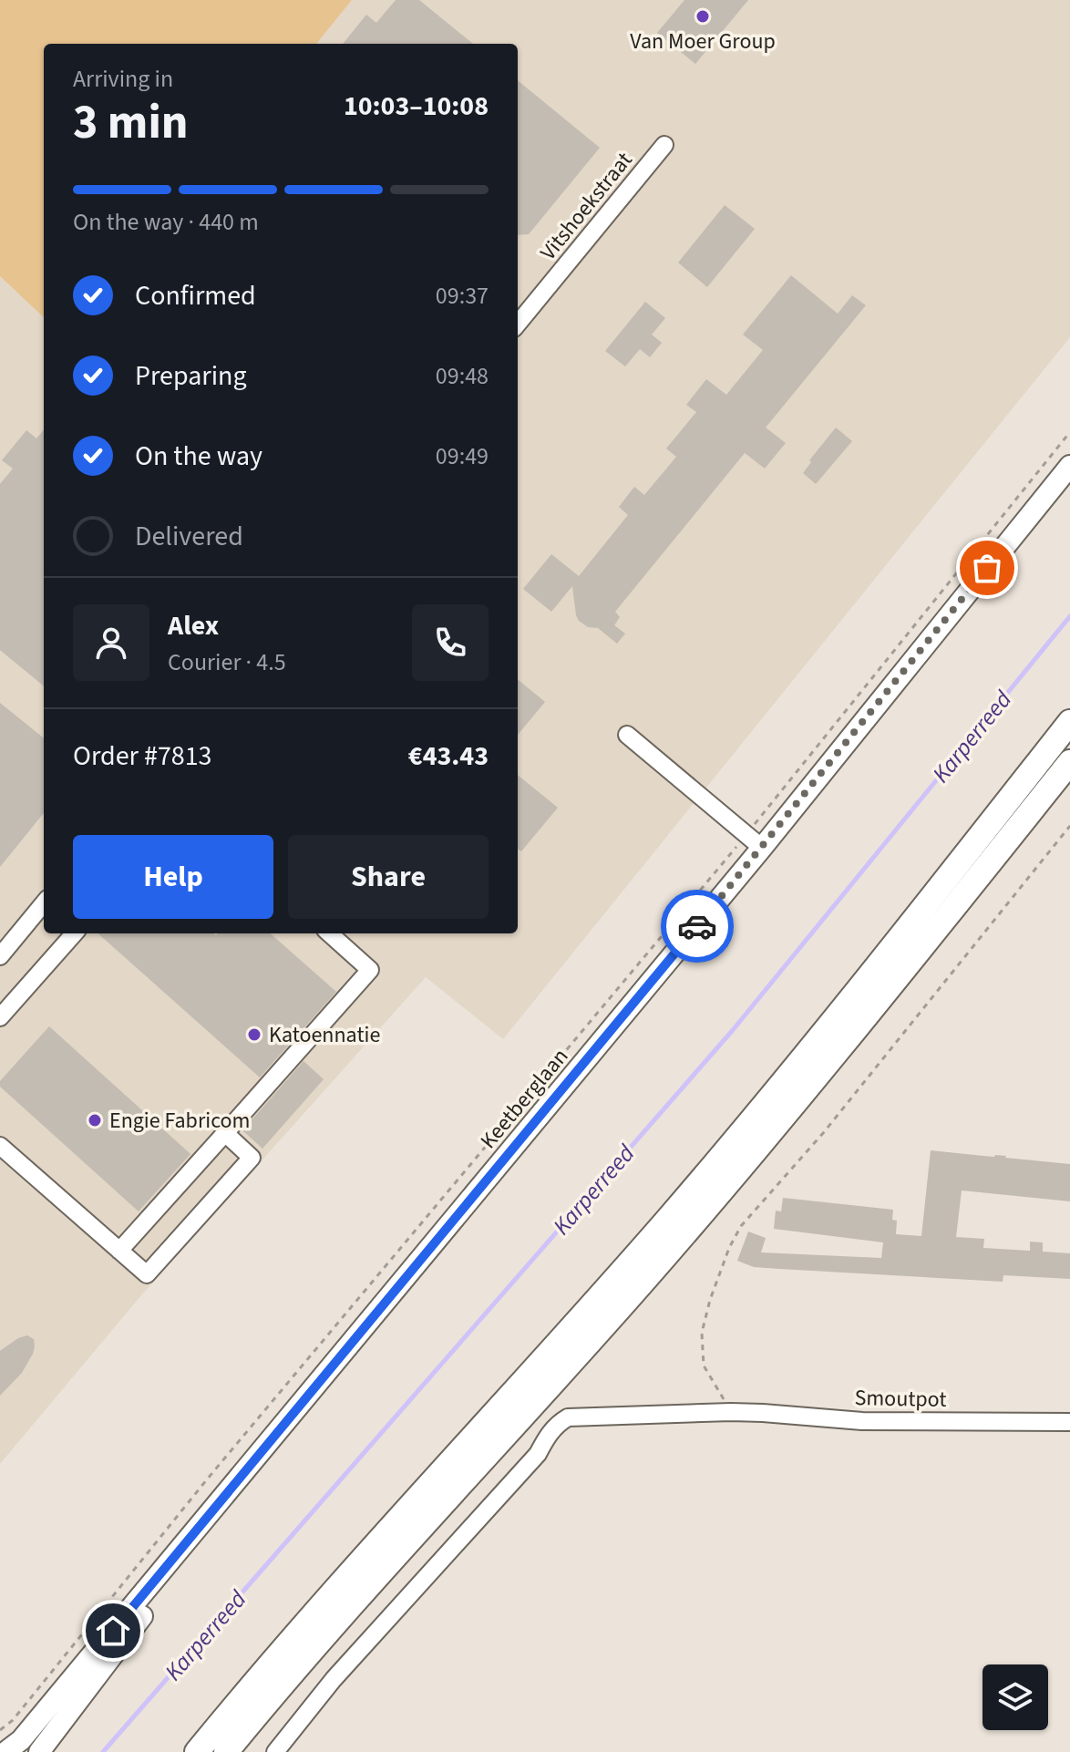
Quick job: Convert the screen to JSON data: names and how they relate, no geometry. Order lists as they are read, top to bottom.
{
  "streets": {
    "main road": ["Keetberglaan"],
    "street": ["Vitshoekstraat", "Smoutpot"]
  },
  "water": ["Karperreed"],
  "places": ["Van Moer Group", "Katoennatie", "Engie Fabricom"],
  "page": {
    "heading": ["3 min", "Arriving in", "10:03–10:08"],
    "panel": [
      "Alex",
      "Courier · 4.5",
      "Order #7813",
      "€43.43"
    ],
    "bar": "On the way · 440 m",
    "list": [
      ["Confirmed", "09:37"],
      ["Preparing", "09:48"],
      ["On the way", "09:49"],
      "Delivered"
    ],
    "buttons": ["Help", "Share"]
  }
}
